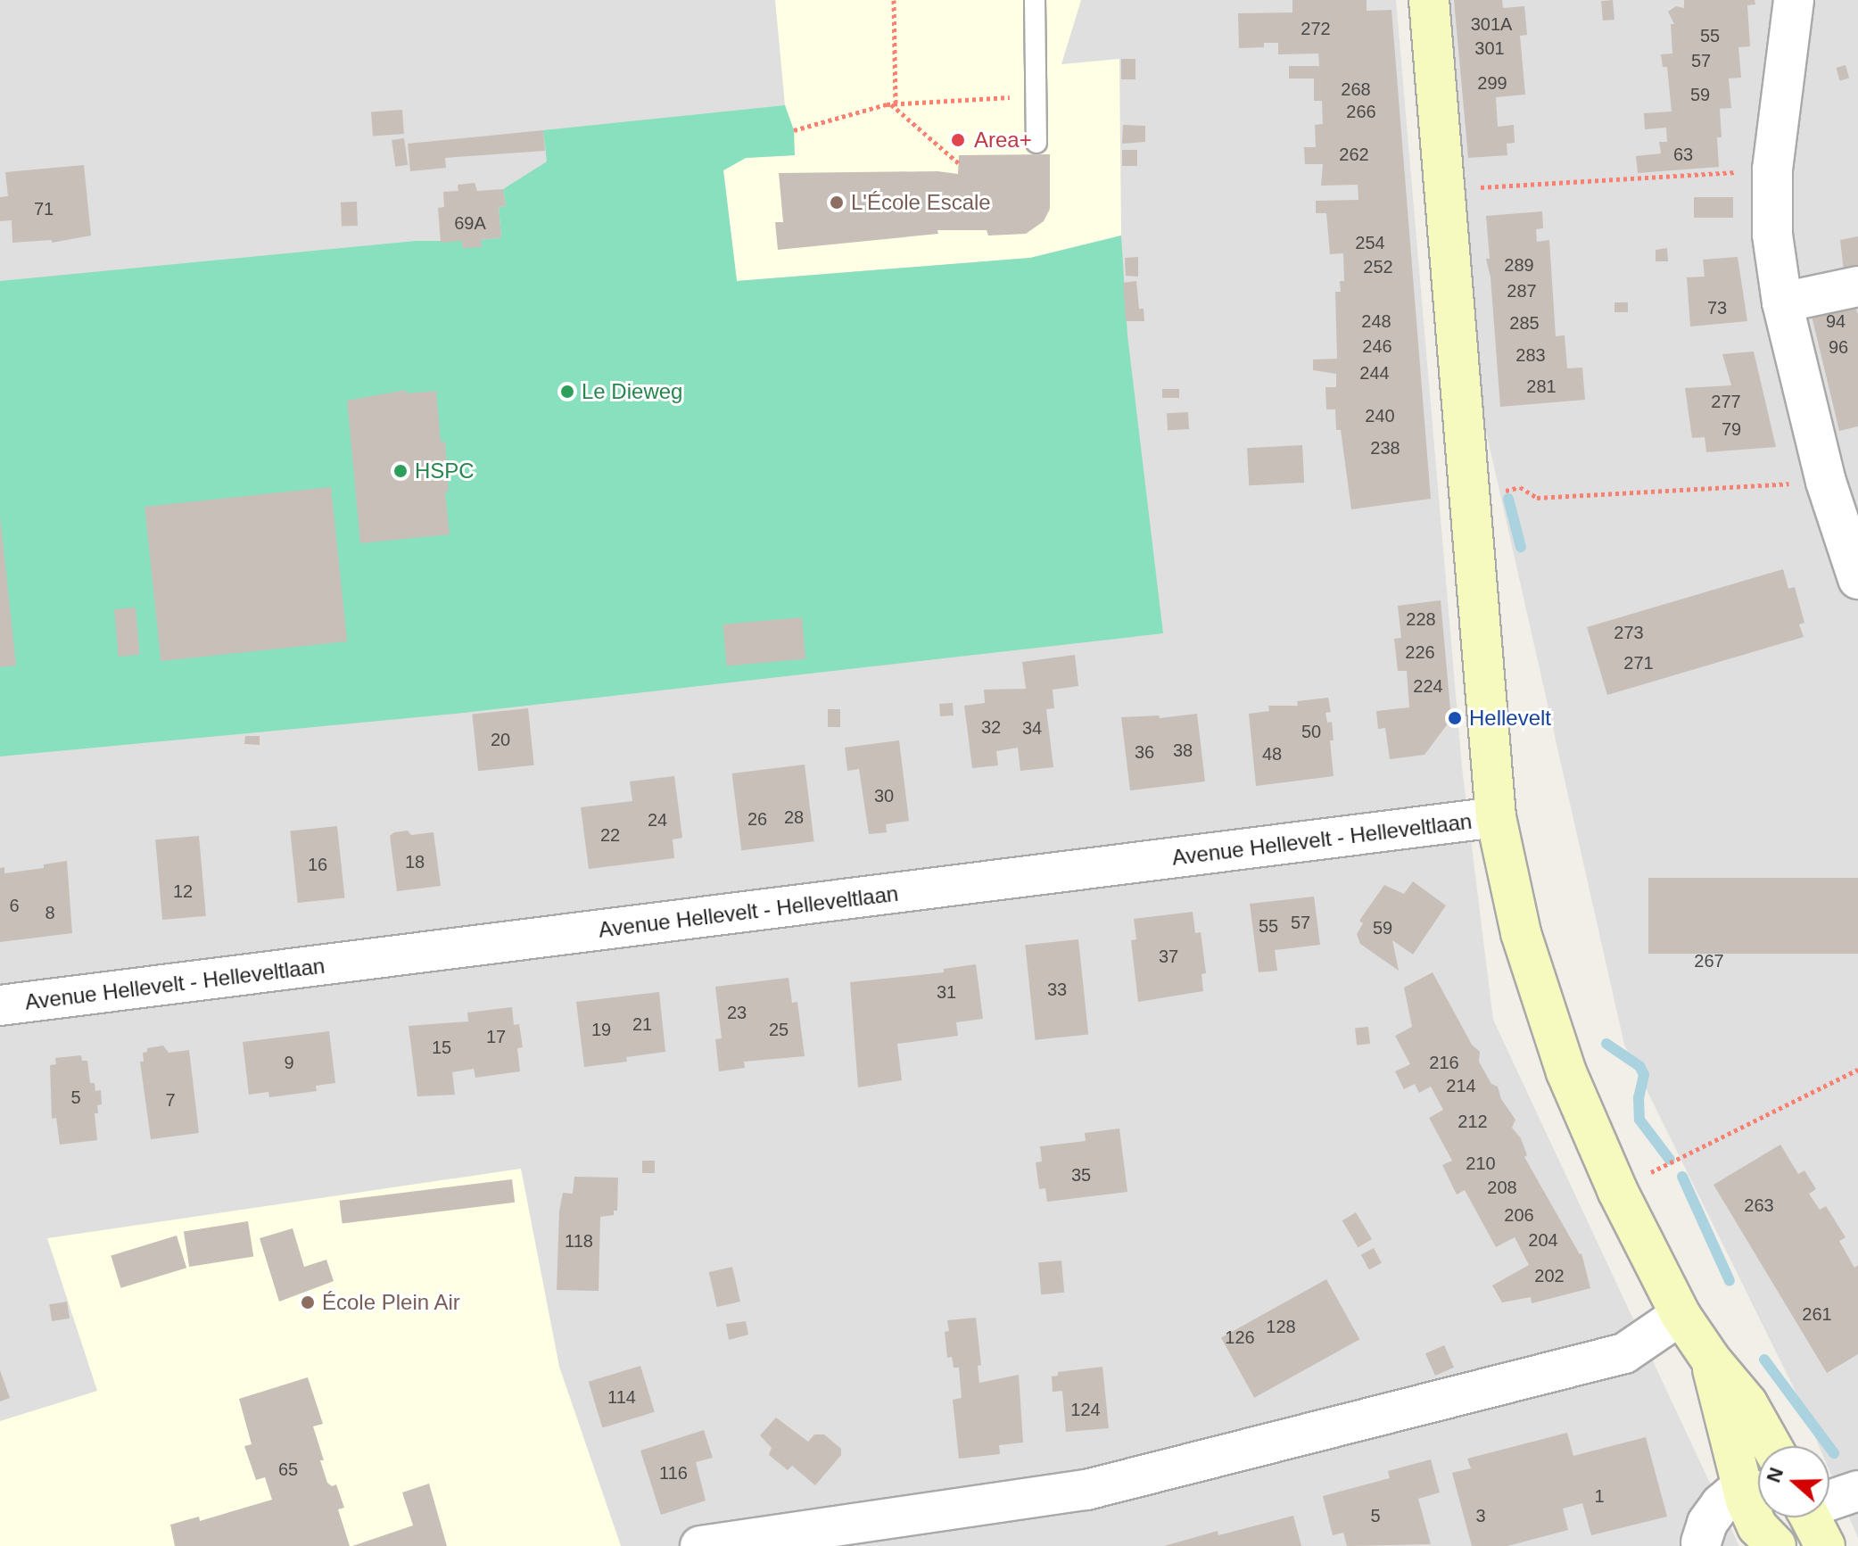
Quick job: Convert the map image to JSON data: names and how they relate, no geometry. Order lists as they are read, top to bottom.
{
  "streets": {
    "street": ["Avenue Hellevelt - Helleveltlaan"]
  },
  "places": [
    "Area+",
    "L'École Escale",
    "Le Dieweg",
    "HSPC",
    "Hellevelt",
    "École Plein Air"
  ],
  "house_numbers": [
    "301A",
    "272",
    "55",
    "301",
    "57",
    "299",
    "268",
    "59",
    "266",
    "262",
    "63",
    "71",
    "69A",
    "254",
    "289",
    "252",
    "287",
    "73",
    "248",
    "94",
    "285",
    "246",
    "96",
    "283",
    "244",
    "281",
    "277",
    "240",
    "79",
    "238",
    "228",
    "273",
    "226",
    "271",
    "224",
    "32",
    "34",
    "50",
    "20",
    "38",
    "36",
    "48",
    "30",
    "28",
    "26",
    "24",
    "22",
    "18",
    "16",
    "12",
    "6",
    "8",
    "57",
    "55",
    "59",
    "37",
    "267",
    "33",
    "31",
    "23",
    "21",
    "19",
    "25",
    "17",
    "15",
    "9",
    "216",
    "214",
    "5",
    "7",
    "212",
    "210",
    "35",
    "208",
    "263",
    "206",
    "204",
    "118",
    "202",
    "261",
    "128",
    "126",
    "114",
    "124",
    "65",
    "116",
    "1",
    "5",
    "3"
  ],
  "north": "left"
}
